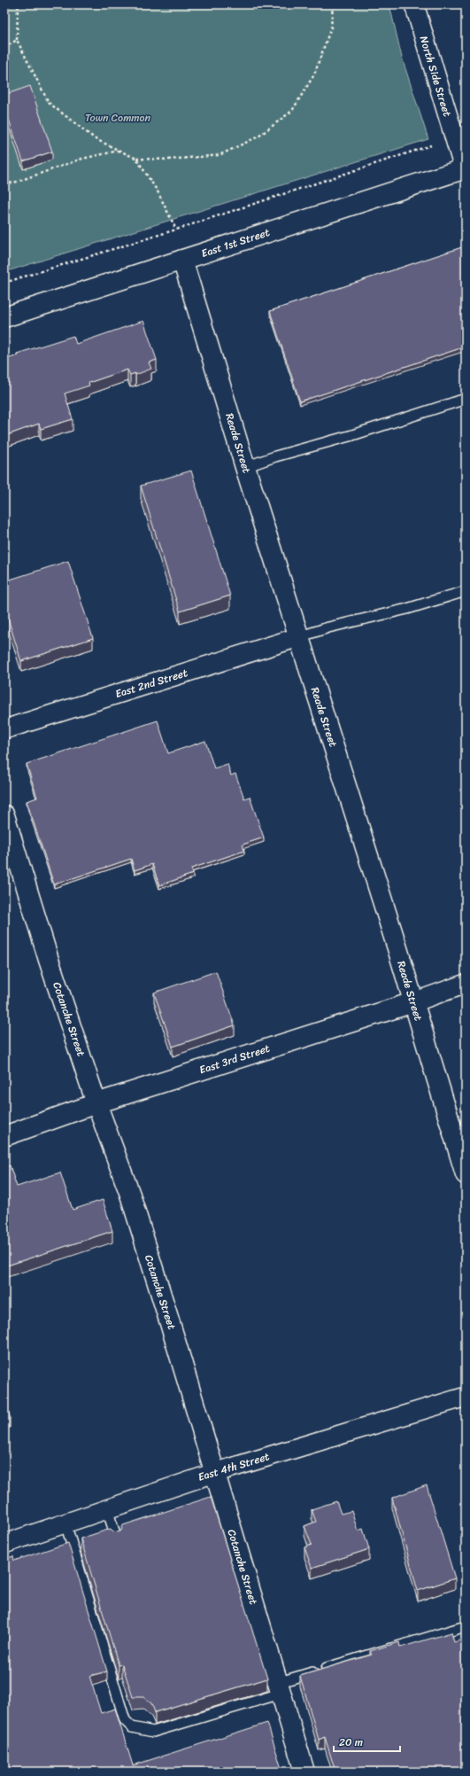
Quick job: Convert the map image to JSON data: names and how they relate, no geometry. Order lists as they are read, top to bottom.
{
  "streets": {
    "street": [
      "North Side Street",
      "East 1st Street",
      "Reade Street",
      "East 2nd Street",
      "Cotanche Street",
      "East 3rd Street",
      "East 4th Street"
    ]
  },
  "crossings": [
    ["North Side Street", "East 1st Street"],
    ["East 1st Street", "Reade Street"],
    ["Reade Street", "East 2nd Street"],
    ["Reade Street", "East 3rd Street"],
    ["Cotanche Street", "East 3rd Street"],
    ["Cotanche Street", "East 4th Street"]
  ],
  "parks": ["Town Common"],
  "scale_bar": "20 m"
}
